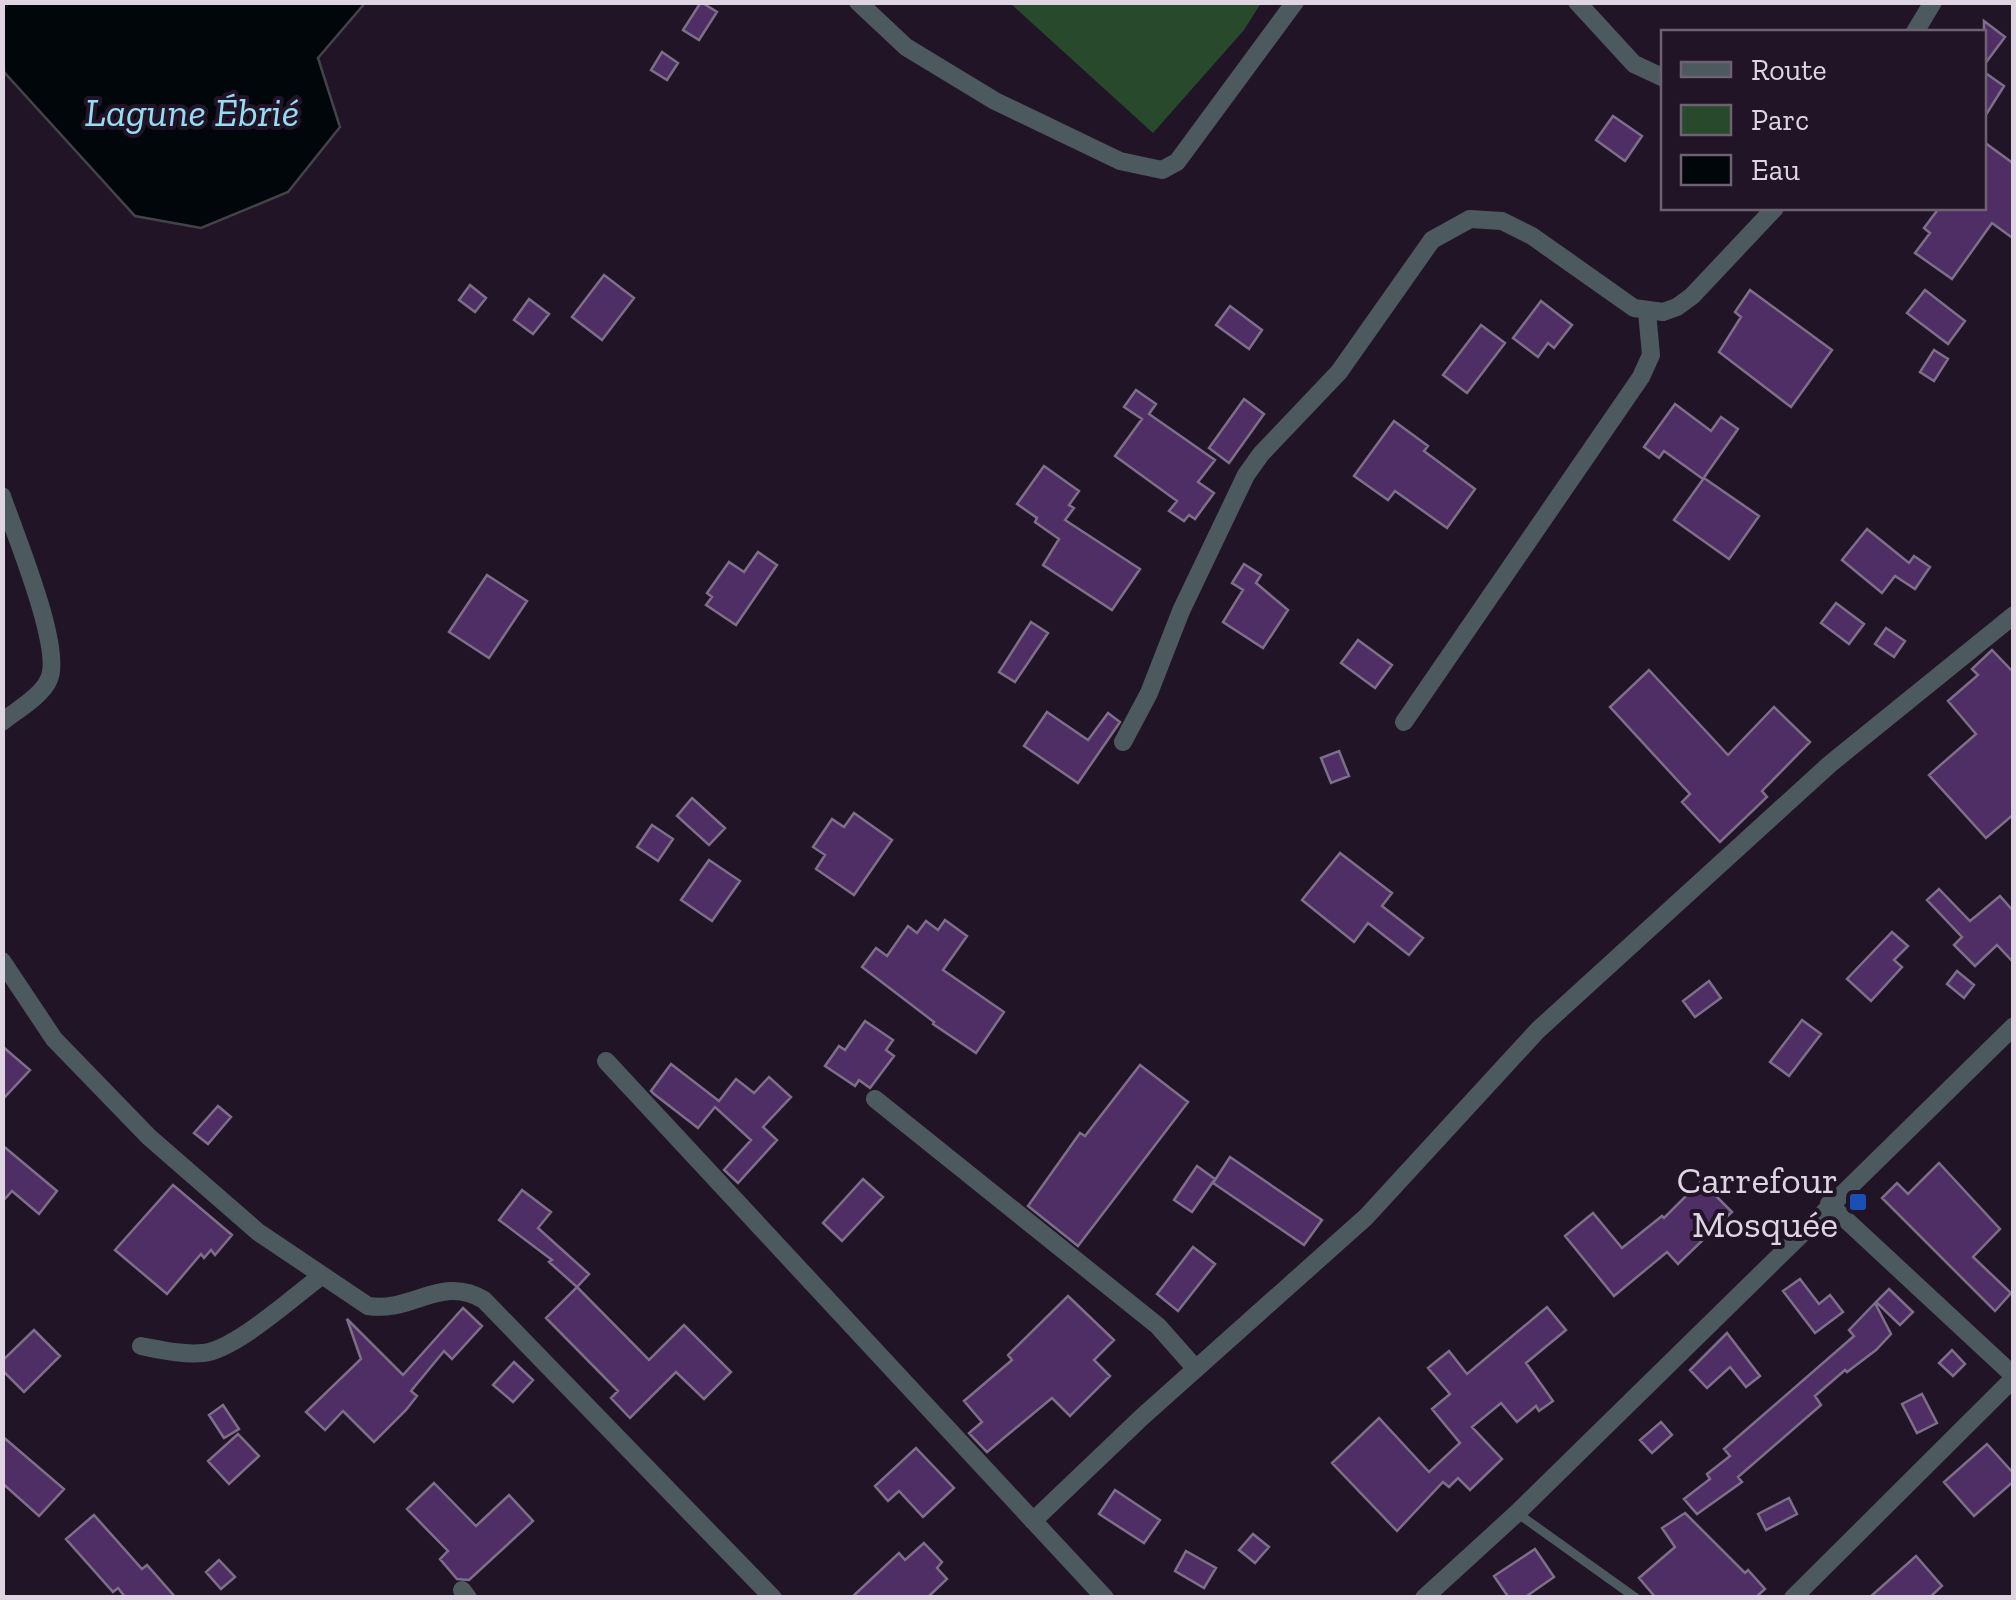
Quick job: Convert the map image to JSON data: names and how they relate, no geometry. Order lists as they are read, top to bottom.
{
  "water": ["Lagune Ébrié"],
  "places": {
    "transit": ["Carrefour Mosquée"]
  },
  "legend": ["Route", "Parc", "Eau"]
}
